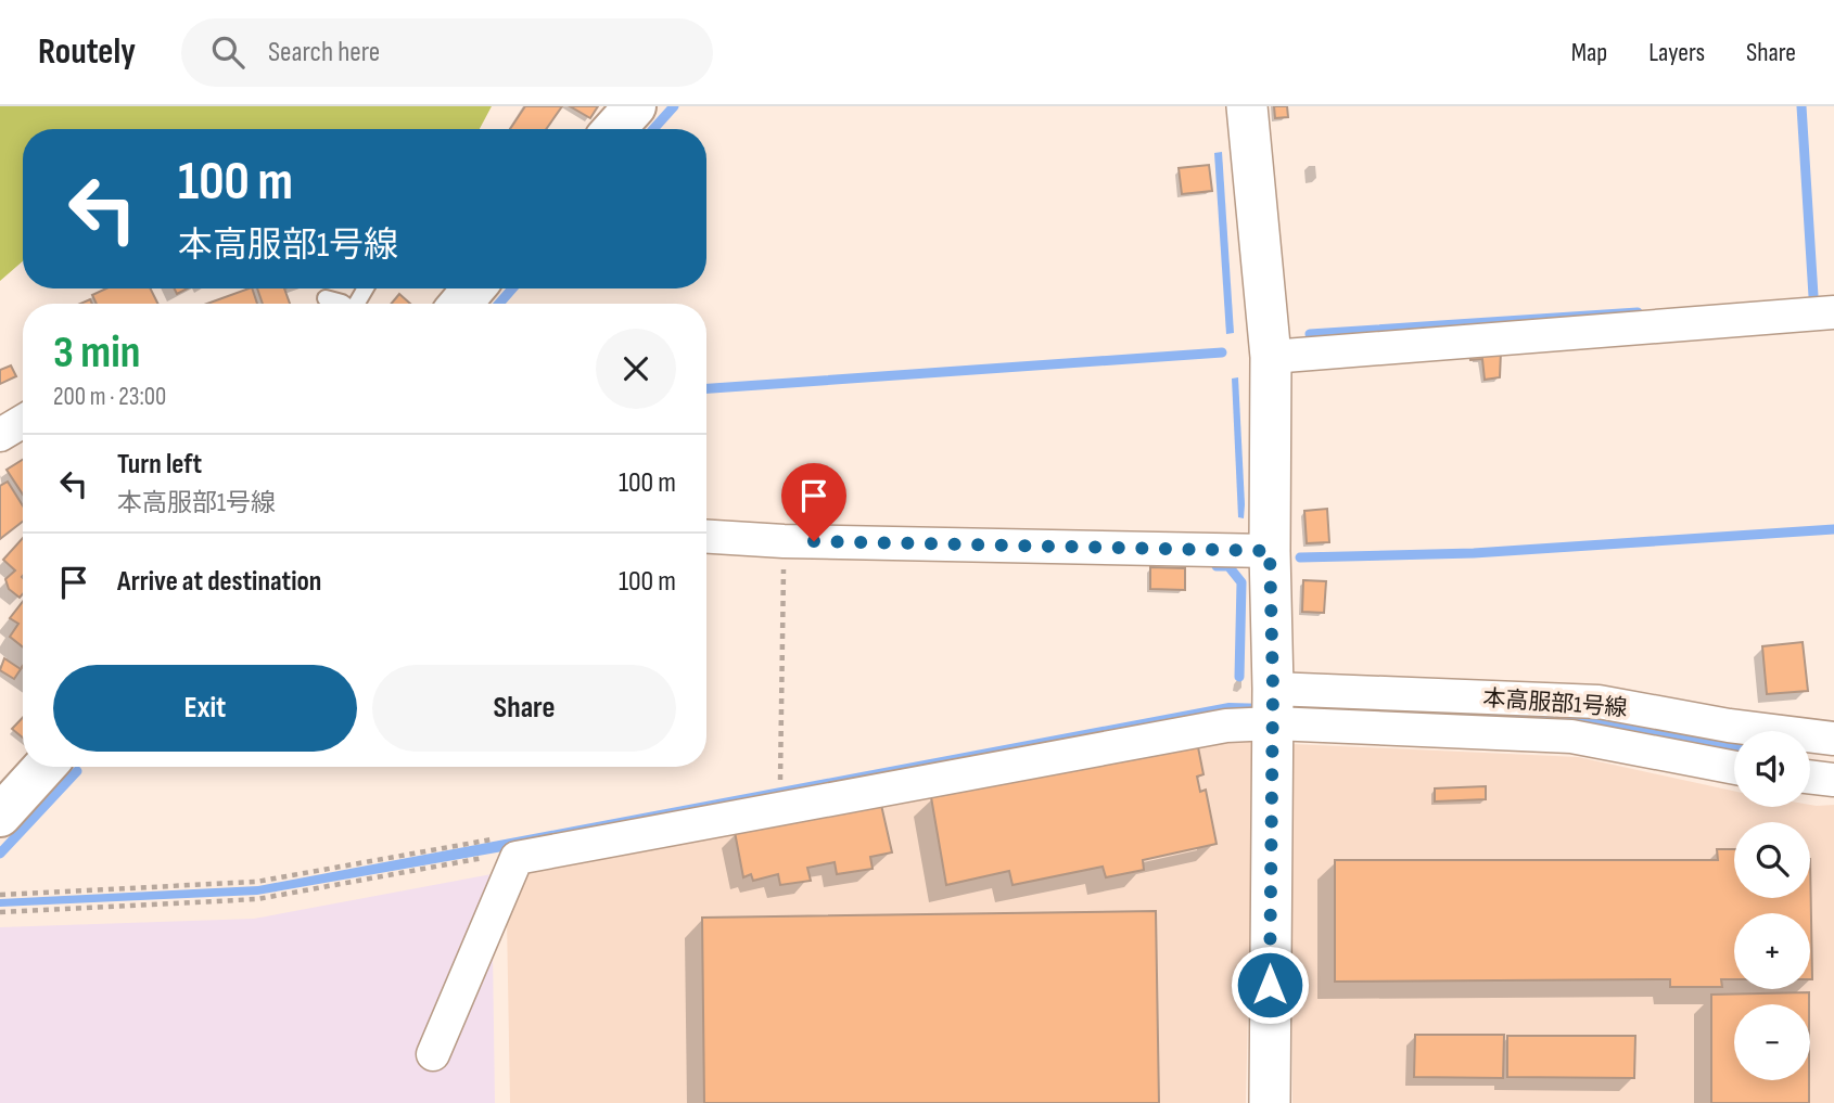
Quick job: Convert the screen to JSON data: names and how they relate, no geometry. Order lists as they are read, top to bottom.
{
  "streets": {
    "street": ["本高服部1号線"]
  },
  "page": {
    "header": "Routely",
    "search": "Search here",
    "nav": ["Map", "Layers", "Share"],
    "turn": ["100 m", "本高服部1号線"],
    "heading": ["3 min", "200 m · 23:00"],
    "list": [
      {
        "name": "Turn left",
        "note": "本高服部1号線",
        "value": "100 m"
      },
      {
        "name": "Arrive at destination",
        "value": "100 m"
      }
    ],
    "buttons": ["Exit", "Share"],
    "map_buttons": ["+", "−"]
  }
}
